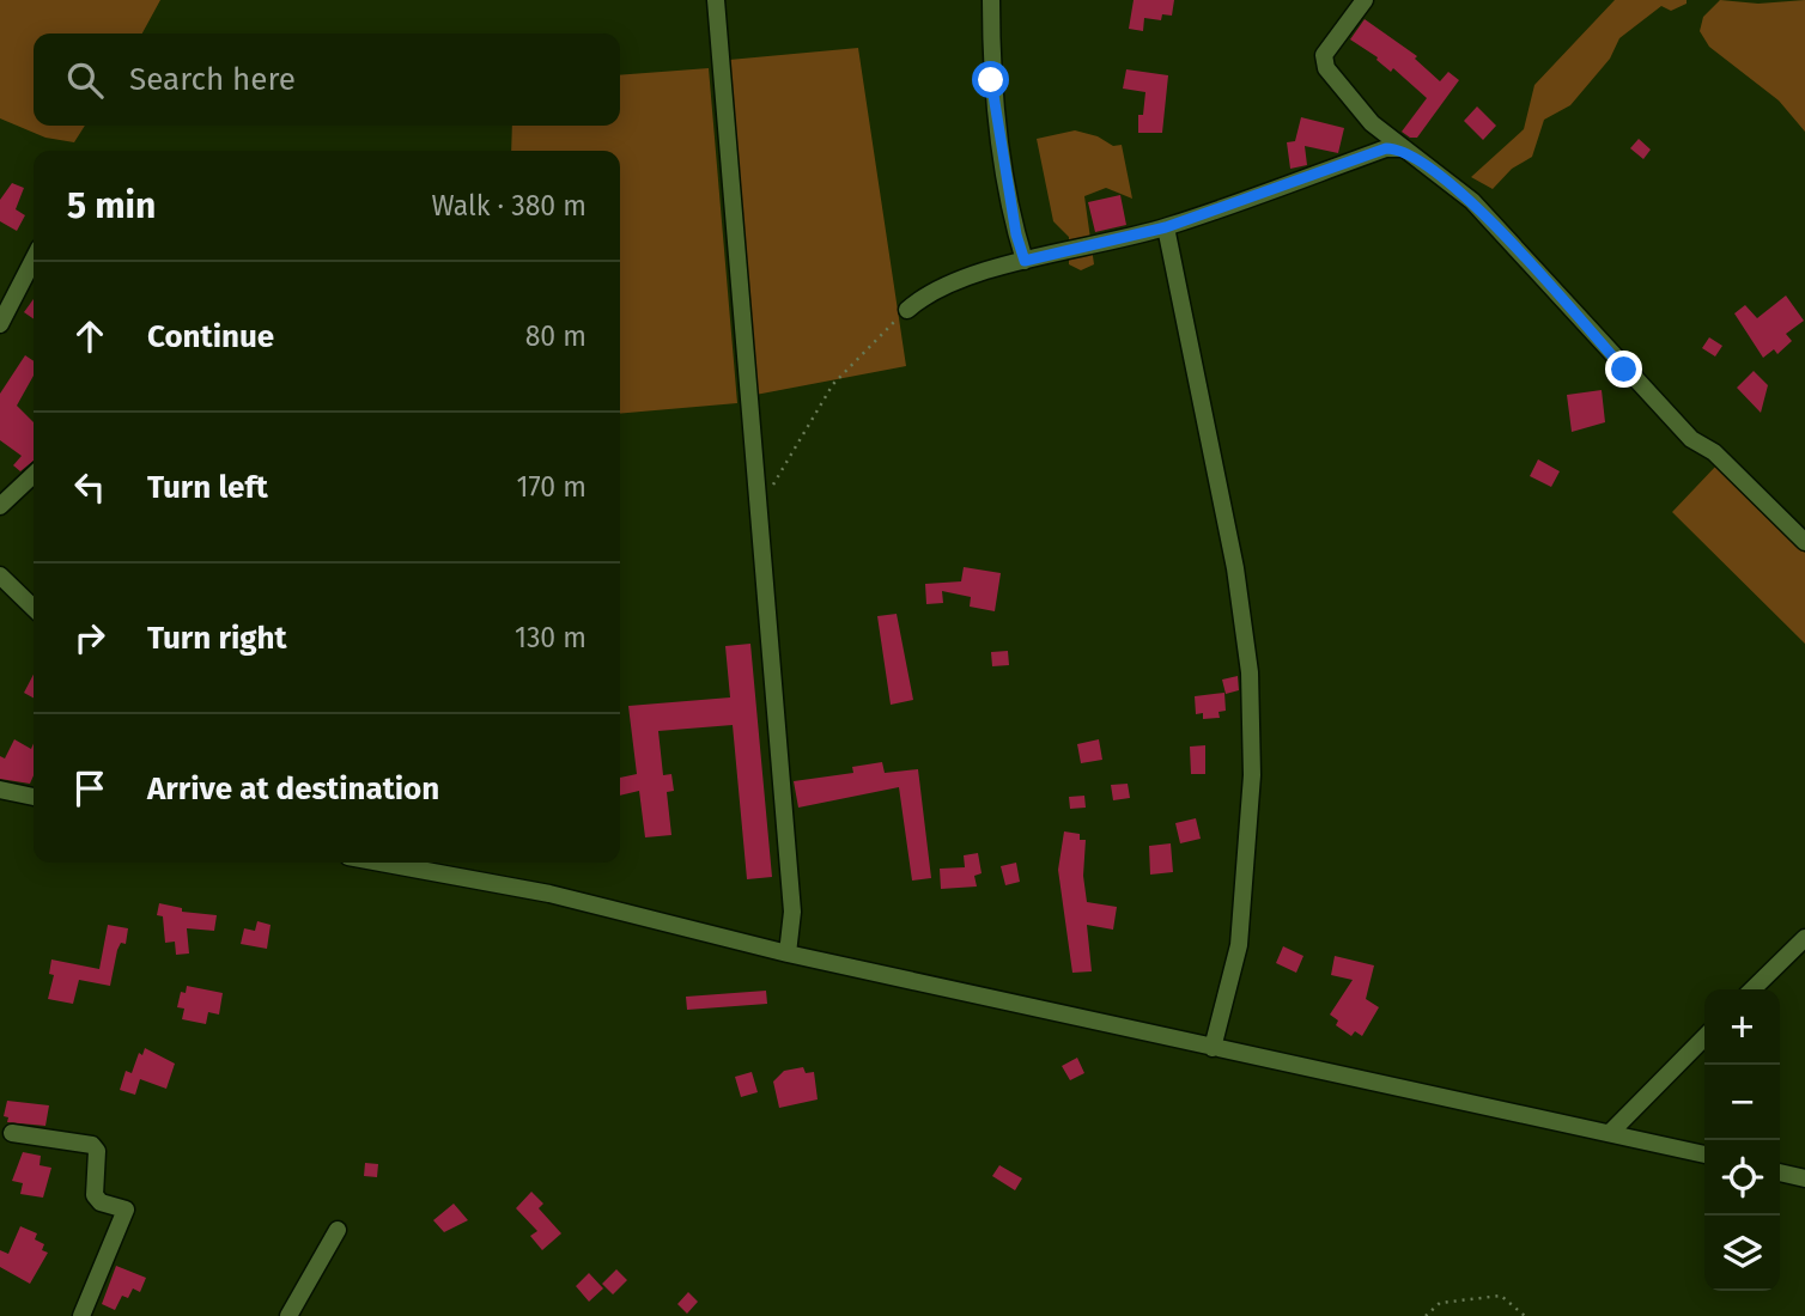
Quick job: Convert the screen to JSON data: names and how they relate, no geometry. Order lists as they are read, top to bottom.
{
  "page": {
    "search": "Search here",
    "heading": ["5 min", "Walk · 380 m"],
    "list": [
      ["Continue", "80 m"],
      ["Turn left", "170 m"],
      ["Turn right", "130 m"],
      "Arrive at destination"
    ],
    "map_buttons": ["+", "−"]
  }
}
